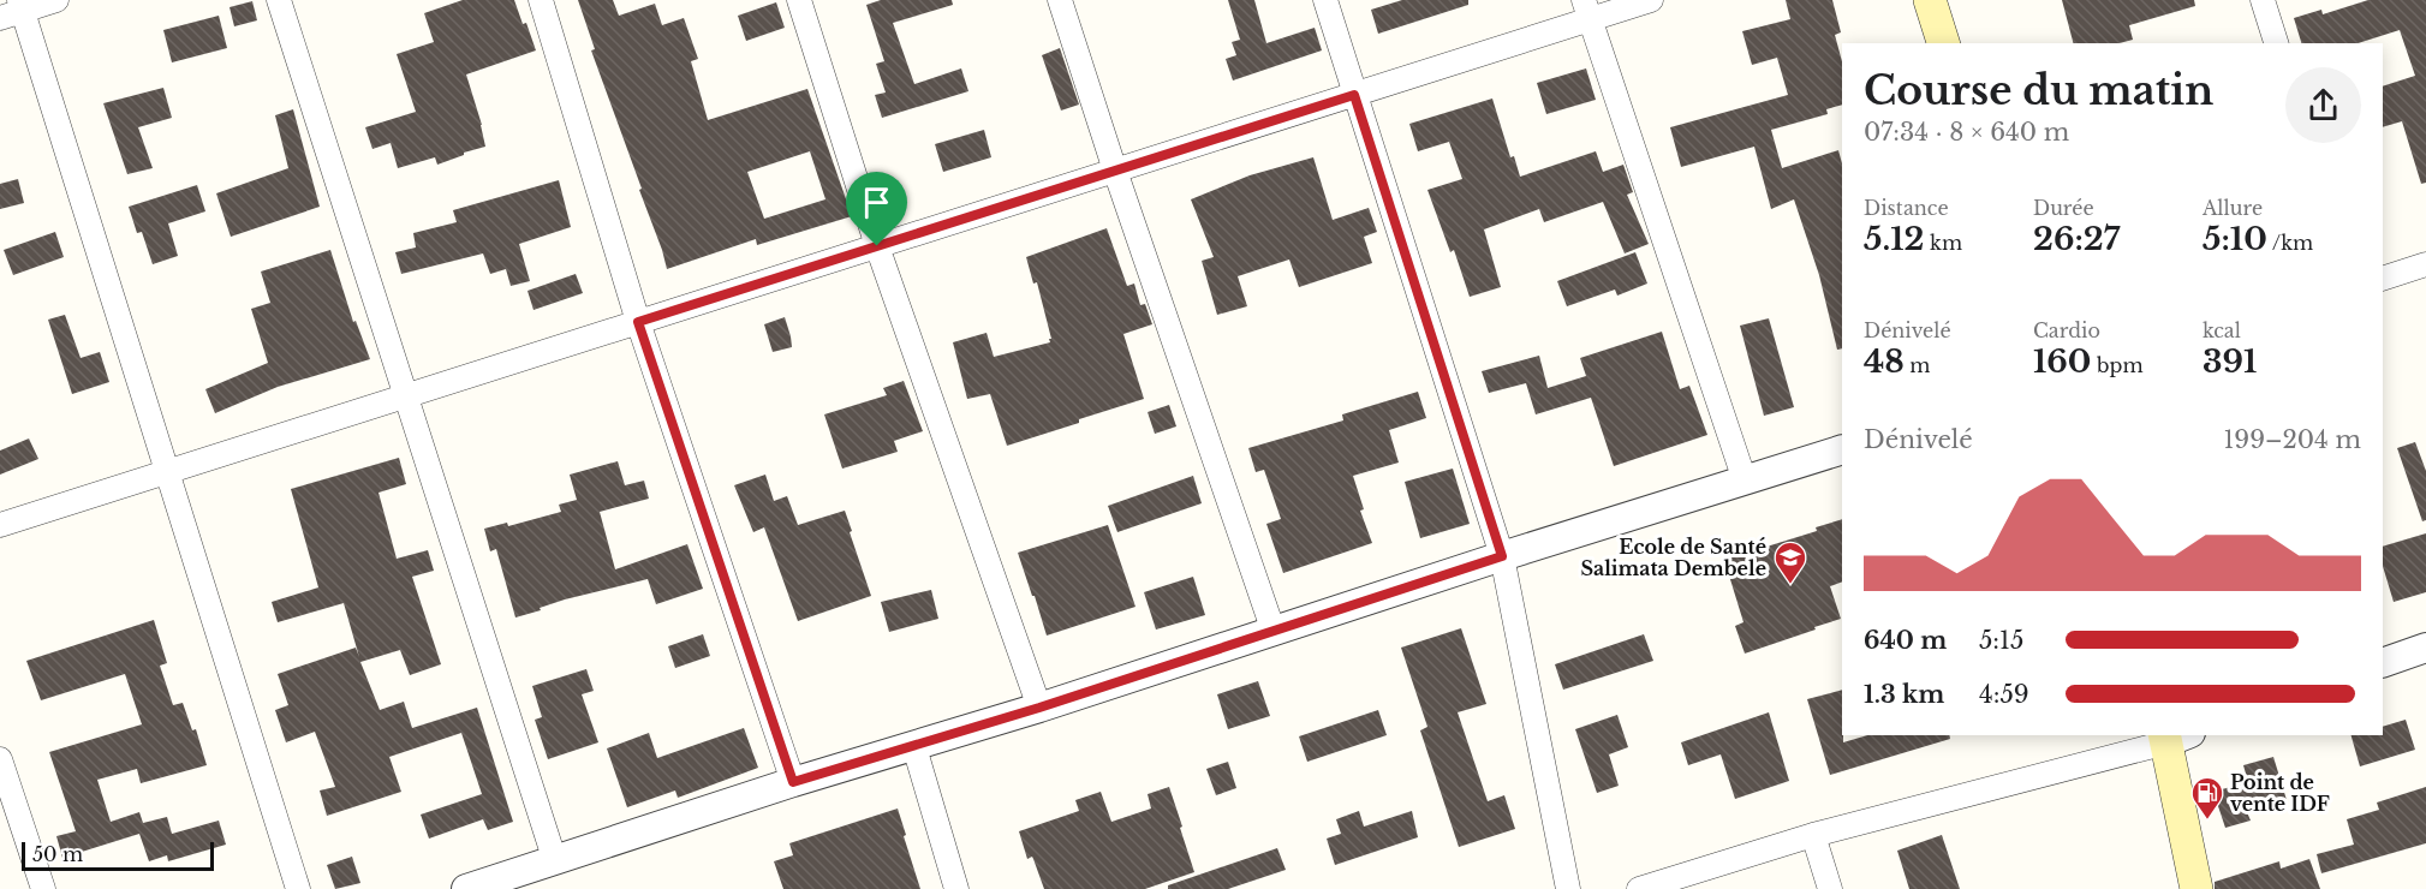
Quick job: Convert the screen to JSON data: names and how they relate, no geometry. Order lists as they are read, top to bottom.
{
  "places": {
    "school or university": ["Ecole de Santé Salimata Dembele"],
    "fuel station": ["Point de vente IDF"]
  },
  "scale_bar": "50 m",
  "page": {
    "heading": ["Course du matin", "07:34 · 8 × 640 m"],
    "stats": [
      ["Distance", "5.12 km"],
      ["Durée", "26:27"],
      ["Allure", "5:10 /km"],
      ["Dénivelé", "48 m"],
      ["Cardio", "160 bpm"],
      ["kcal", "391"]
    ],
    "chart": ["Dénivelé", "199–204 m"],
    "list": [
      {
        "name": "640 m",
        "note": "5:15"
      },
      {
        "name": "1.3 km",
        "note": "4:59"
      }
    ],
    "scale": "50 m"
  }
}
